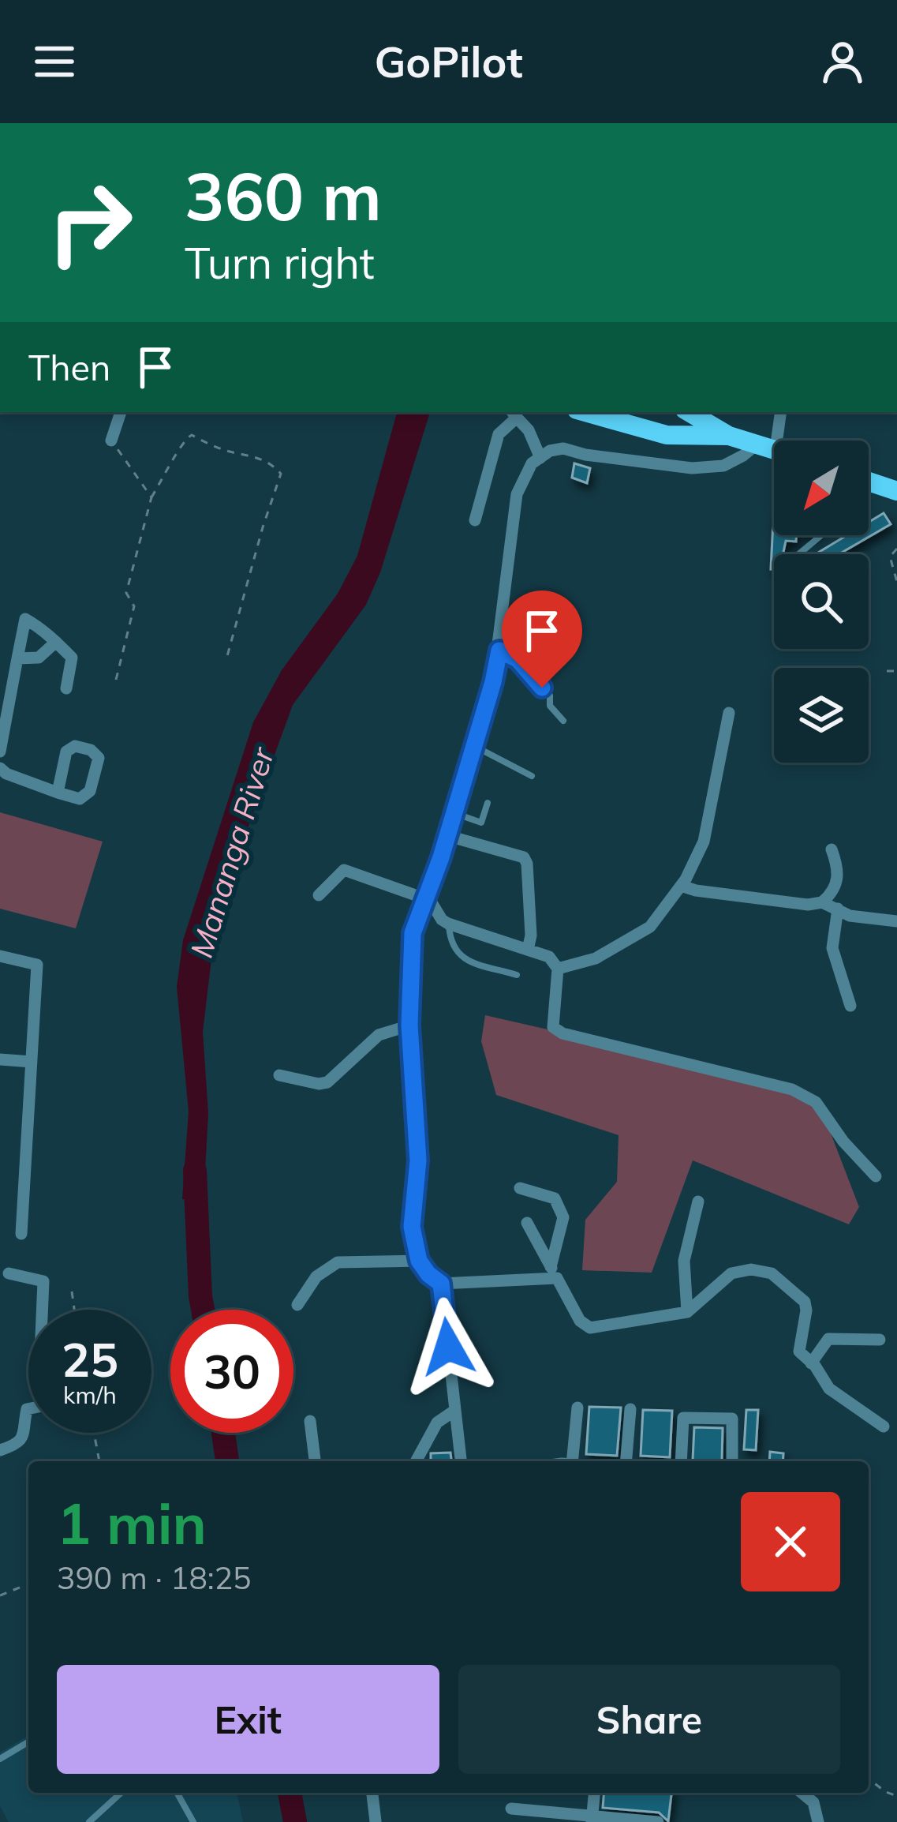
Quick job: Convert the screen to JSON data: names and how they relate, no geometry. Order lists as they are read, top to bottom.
{
  "water": ["Mananga River"],
  "north": "bottom left",
  "page": {
    "header": "GoPilot",
    "turn": ["360 m", "Turn right"],
    "then": "Then",
    "speed": "25 km/h",
    "limit": "30",
    "heading": ["1 min", "390 m · 18:25"],
    "buttons": ["Exit", "Share"]
  }
}
